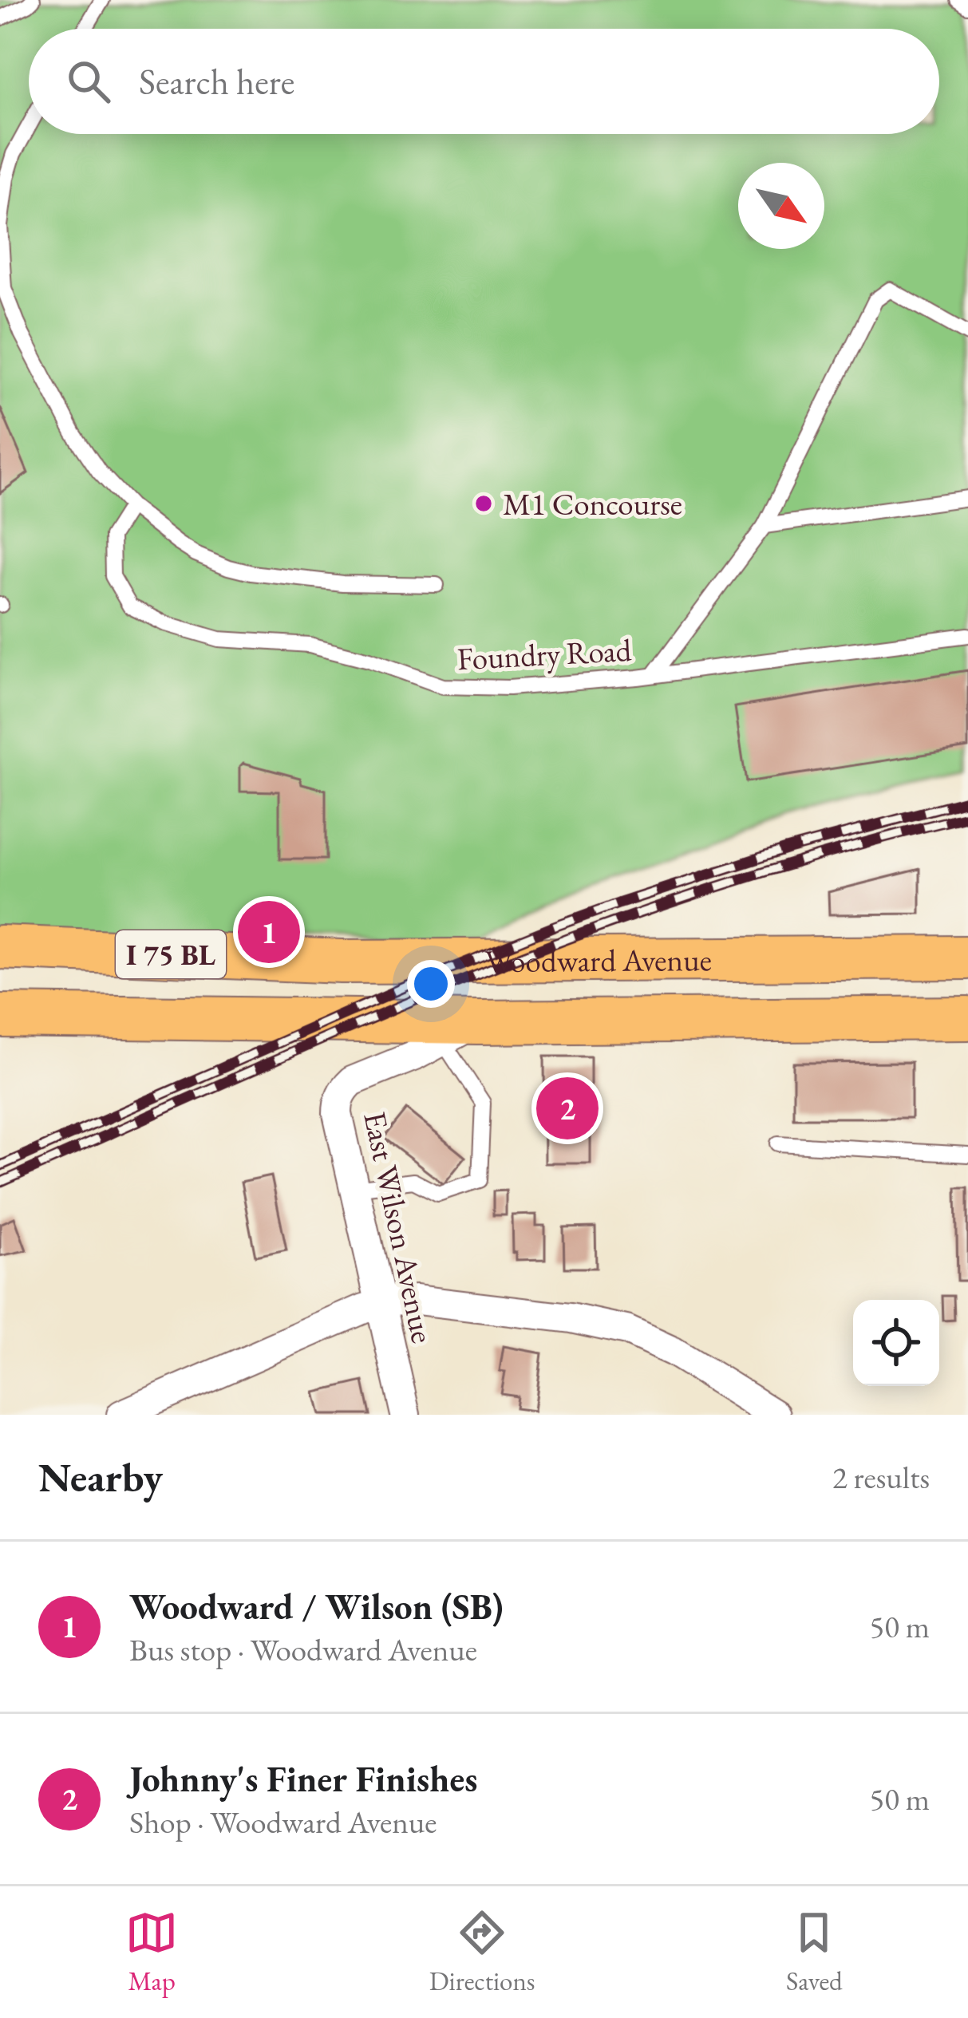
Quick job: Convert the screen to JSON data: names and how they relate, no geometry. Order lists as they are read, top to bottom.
{
  "streets": {
    "main road": ["I 75 BL", "Woodward Avenue"],
    "street": ["East Wilson Avenue"],
    "lane": ["Foundry Road"]
  },
  "crossings": [
    ["Woodward Avenue", "East Wilson Avenue"]
  ],
  "places": ["M1 Concourse"],
  "north": "bottom right",
  "page": {
    "search": "Search here",
    "pins": ["1", "2"],
    "heading": ["Nearby", "2 results"],
    "list": [
      {
        "mark": "1",
        "name": "Woodward / Wilson (SB)",
        "note": "Bus stop · Woodward Avenue",
        "value": "50 m"
      },
      {
        "mark": "2",
        "name": "Johnny's Finer Finishes",
        "note": "Shop · Woodward Avenue",
        "value": "50 m"
      }
    ],
    "nav": ["Map", "Directions", "Saved"]
  }
}
